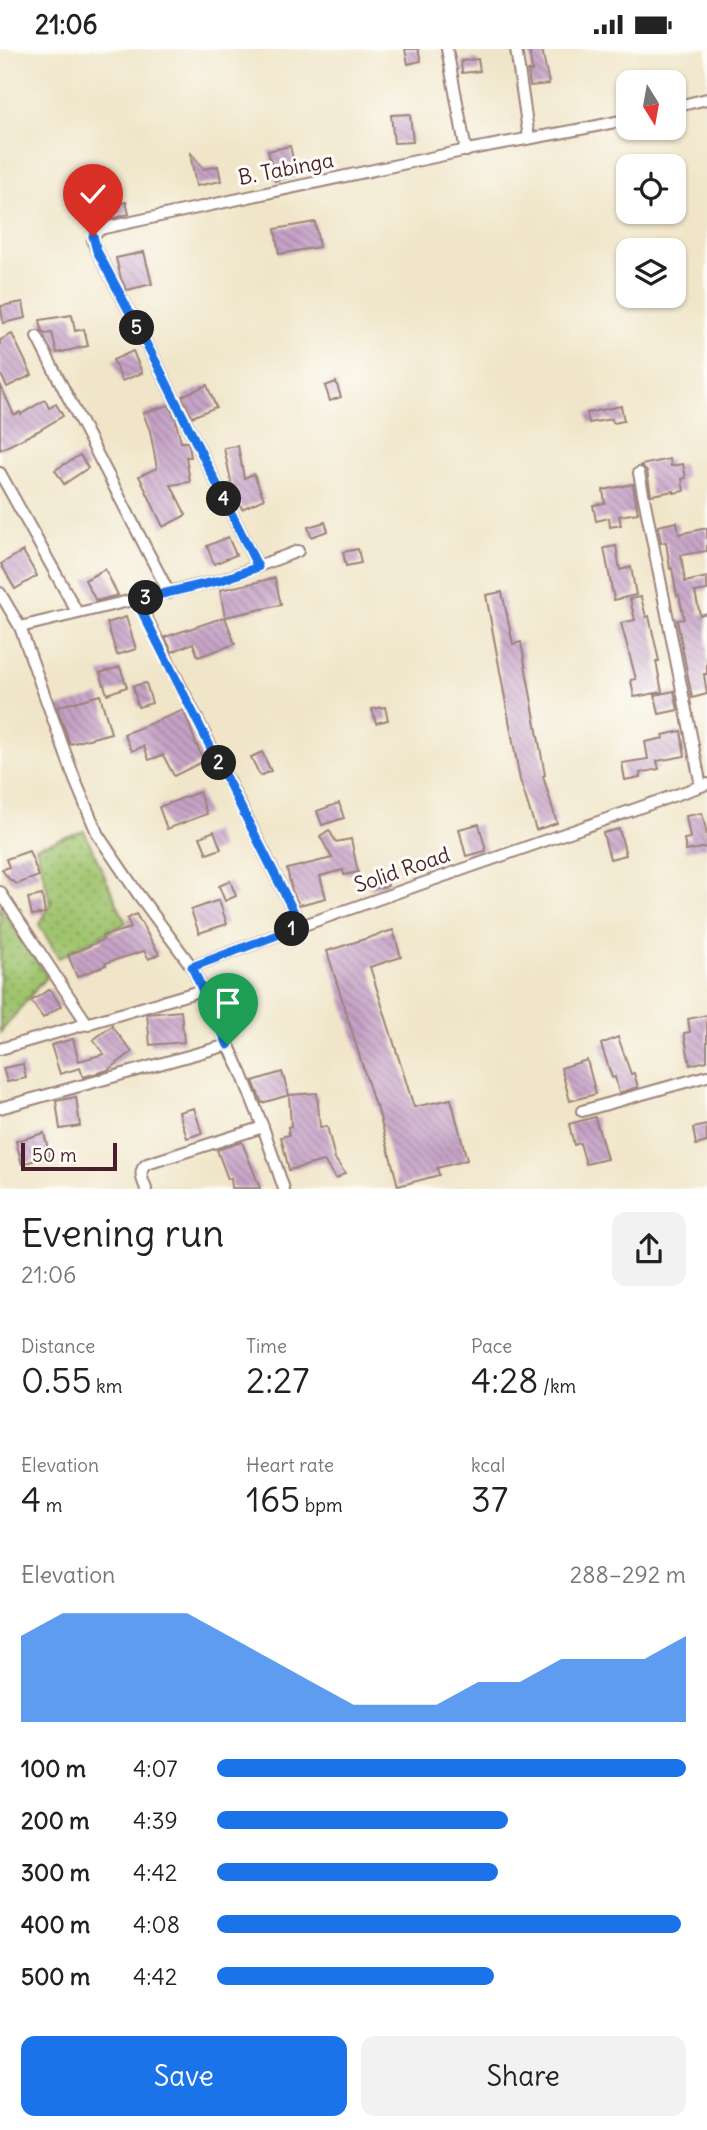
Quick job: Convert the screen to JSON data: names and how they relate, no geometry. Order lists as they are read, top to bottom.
{
  "streets": {
    "street": ["B. Tabinga", "Solid Road"]
  },
  "scale_bar": "50 m",
  "north": "bottom",
  "page": {
    "status": "21:06",
    "pins": [
      "5",
      "4",
      "3",
      "2",
      "1"
    ],
    "scale": "50 m",
    "heading": ["Evening run", "21:06"],
    "stats": [
      ["Distance", "0.55 km"],
      ["Time", "2:27"],
      ["Pace", "4:28 /km"],
      ["Elevation", "4 m"],
      ["Heart rate", "165 bpm"],
      ["kcal", "37"]
    ],
    "chart": ["Elevation", "288–292 m"],
    "list": [
      {
        "name": "100 m",
        "note": "4:07"
      },
      {
        "name": "200 m",
        "note": "4:39"
      },
      {
        "name": "300 m",
        "note": "4:42"
      },
      {
        "name": "400 m",
        "note": "4:08"
      },
      {
        "name": "500 m",
        "note": "4:42"
      }
    ],
    "buttons": ["Save", "Share"]
  }
}
